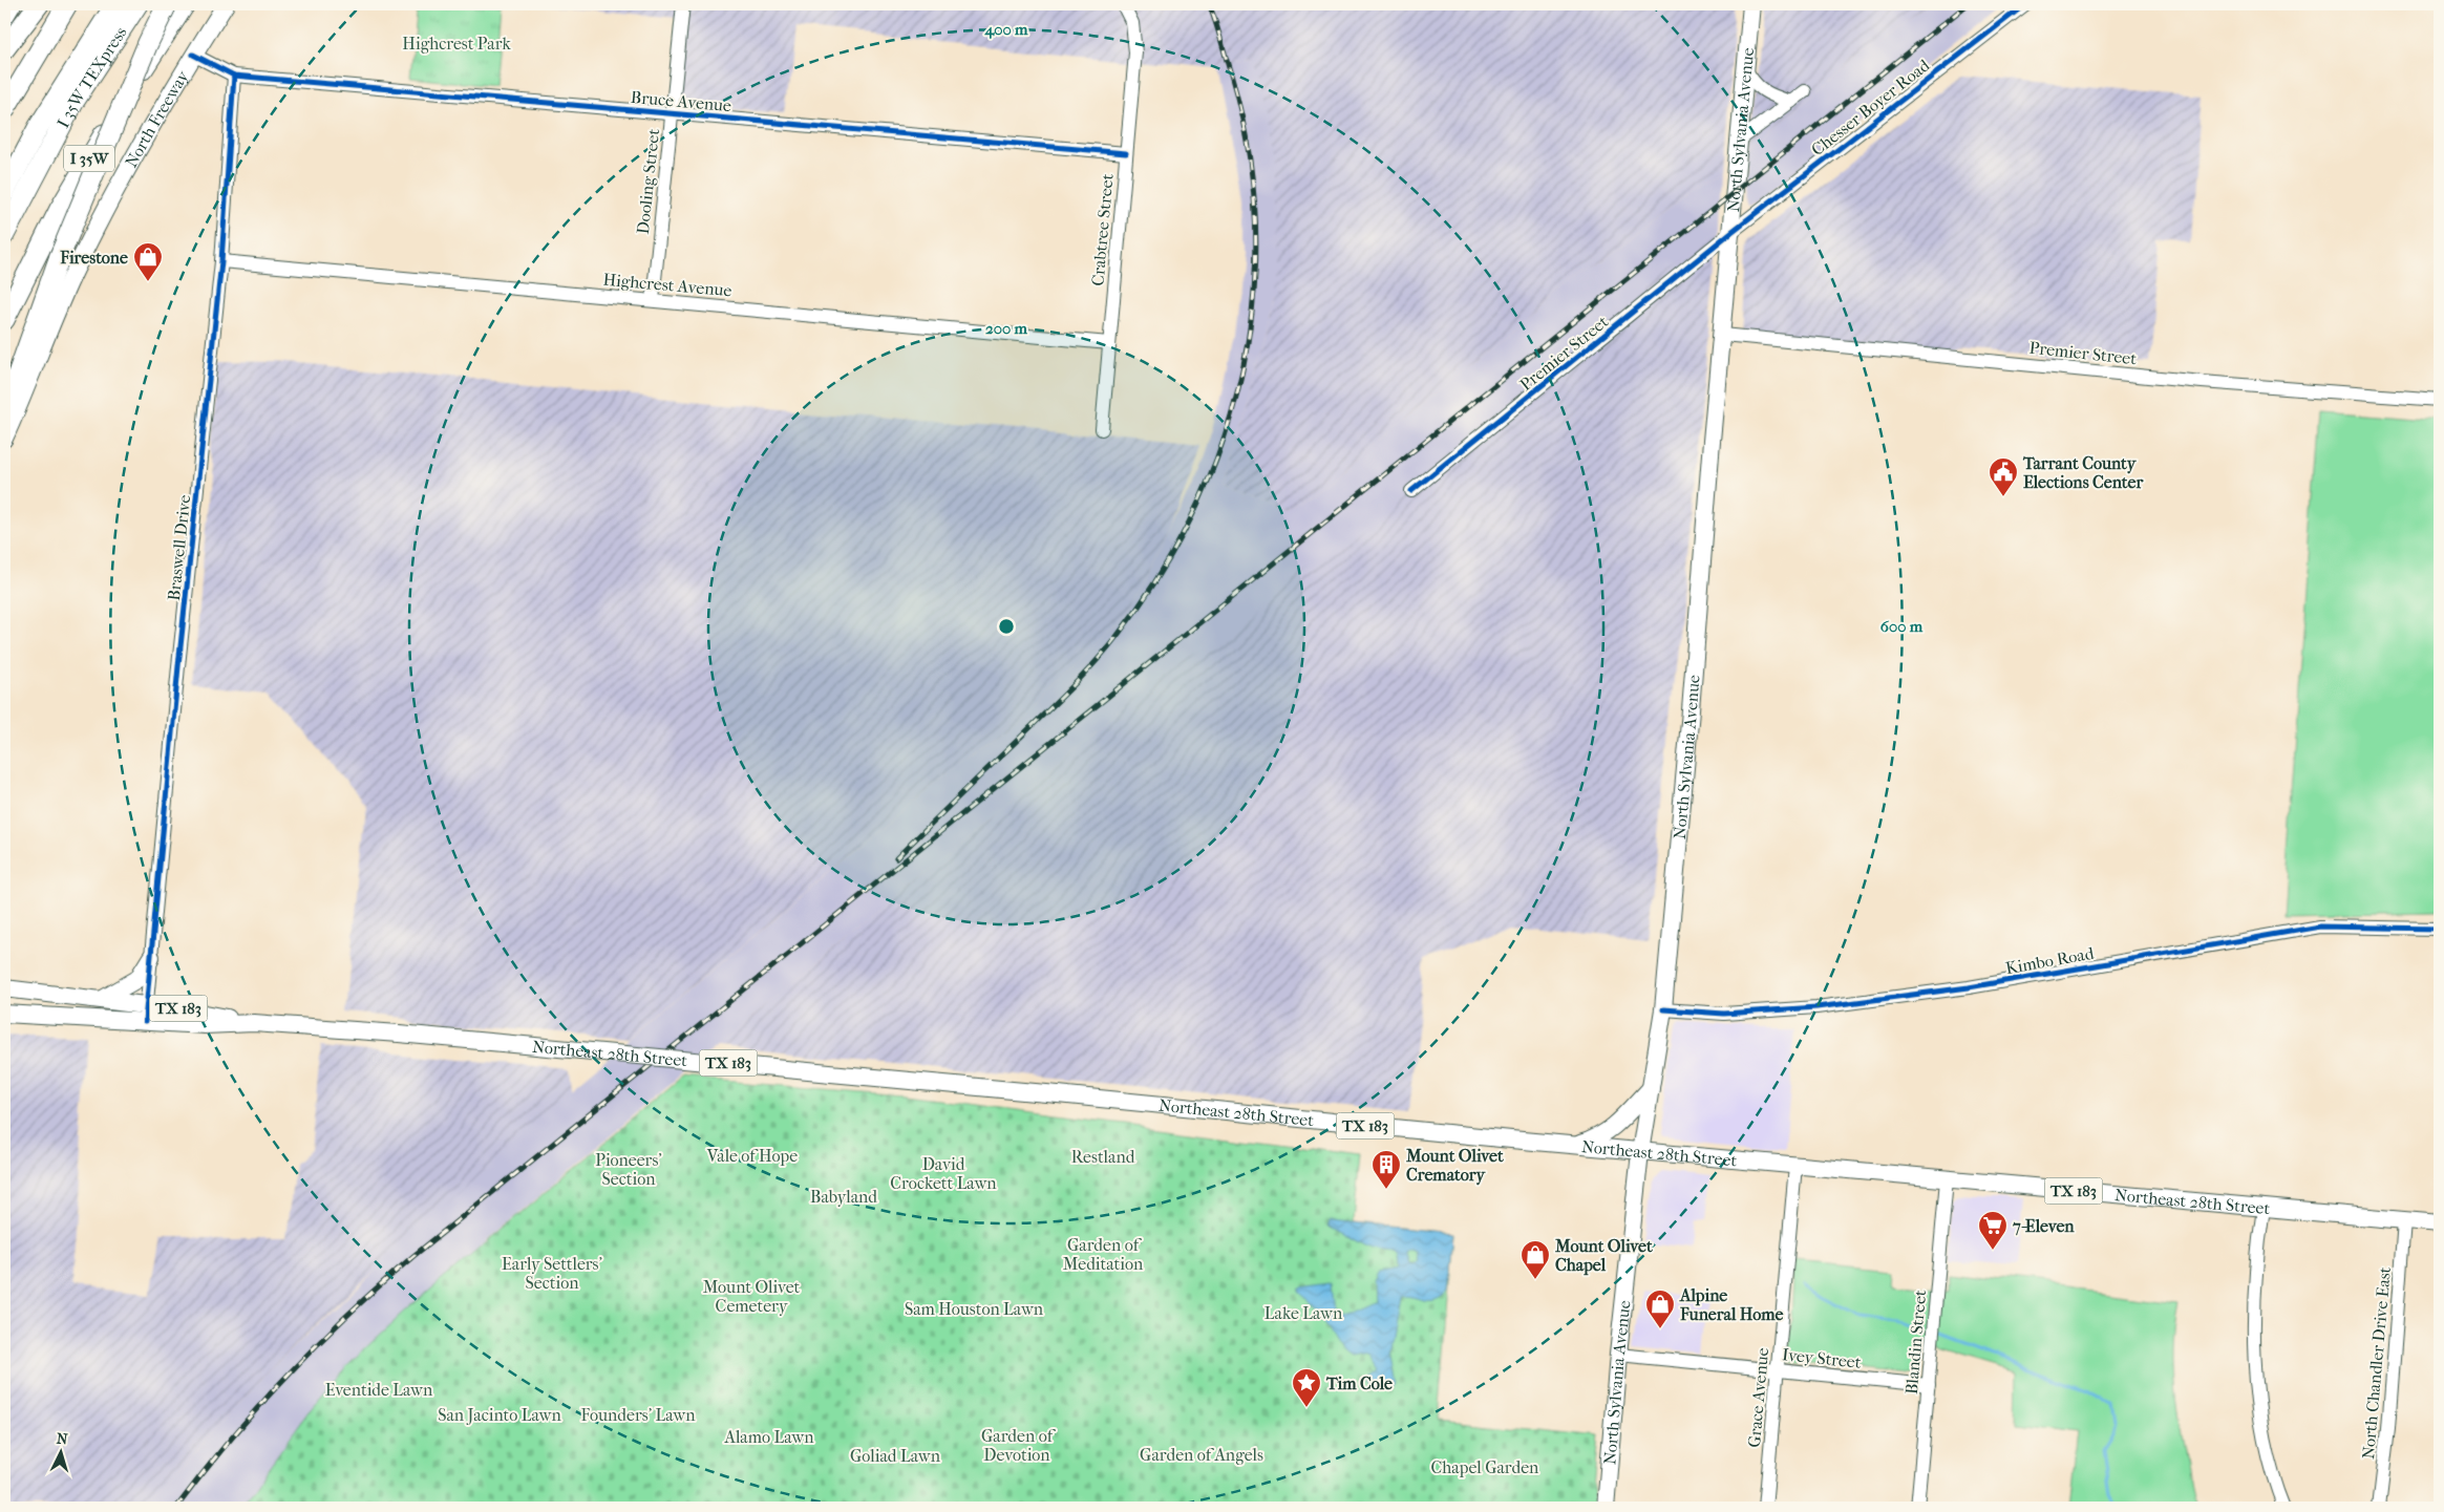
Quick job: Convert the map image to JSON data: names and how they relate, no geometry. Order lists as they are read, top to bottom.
{
  "streets": {
    "highway": ["I 35W TEXpress", "I 35W"],
    "main road": [
      "North Freeway",
      "North Sylvania Avenue",
      "TX 183",
      "Northeast 28th Street"
    ],
    "street": [
      "Bruce Avenue",
      "Chesser Boyer Road",
      "Dooling Street",
      "Crabtree Street",
      "Highcrest Avenue",
      "Premier Street",
      "Braswell Drive",
      "Kimbo Road",
      "Blandin Street",
      "Ivey Street",
      "North Chandler Drive East",
      "Grace Avenue"
    ]
  },
  "crossings": [
    ["Bruce Avenue", "Dooling Street"],
    ["Bruce Avenue", "Crabtree Street"],
    ["Bruce Avenue", "Braswell Drive"],
    ["Chesser Boyer Road", "North Sylvania Avenue"],
    ["Chesser Boyer Road", "Premier Street"],
    ["North Sylvania Avenue", "Premier Street"],
    ["North Sylvania Avenue", "Kimbo Road"],
    ["North Sylvania Avenue", "Northeast 28th Street"],
    ["North Sylvania Avenue", "Ivey Street"],
    ["Dooling Street", "Highcrest Avenue"],
    ["Crabtree Street", "Highcrest Avenue"],
    ["Highcrest Avenue", "Braswell Drive"],
    ["Braswell Drive", "Northeast 28th Street"],
    ["Northeast 28th Street", "Blandin Street"],
    ["Northeast 28th Street", "North Chandler Drive East"],
    ["Northeast 28th Street", "Grace Avenue"],
    ["Blandin Street", "Ivey Street"],
    ["Ivey Street", "Grace Avenue"]
  ],
  "parks": [
    "Highcrest Park",
    "Vale of Hope",
    "Restland",
    "Pioneers’ Section",
    "David Crockett Lawn",
    "Babyland",
    "Garden of Meditation",
    "Early Settlers’ Section",
    "Mount Olivet Cemetery",
    "Sam Houston Lawn",
    "Lake Lawn",
    "Eventide Lawn",
    "San Jacinto Lawn",
    "Founders’ Lawn",
    "Garden of Devotion",
    "Alamo Lawn",
    "Garden of Angels",
    "Goliad Lawn",
    "Chapel Garden"
  ],
  "places": {
    "shop": ["Firestone", "Mount Olivet Chapel", "Alpine Funeral Home"],
    "public building": ["Tarrant County Elections Center"],
    "building": ["Mount Olivet Crematory"],
    "supermarket": ["7-Eleven"],
    "place": ["Tim Cole"]
  },
  "north": "top",
  "rings": ["400 m", "200 m", "600 m"]
}
